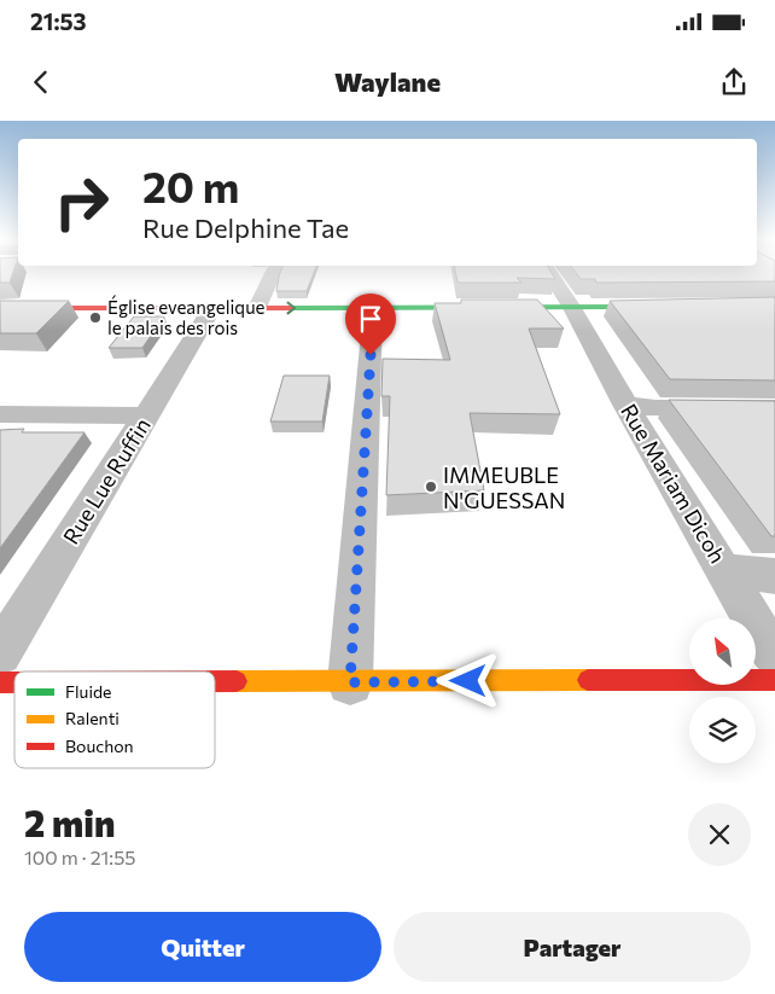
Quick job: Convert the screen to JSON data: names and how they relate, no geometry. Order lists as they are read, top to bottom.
{
  "streets": {
    "street": ["Rue Lue Ruffin", "Rue Mariam Dicoh"]
  },
  "places": ["Église eveangelique le palais des rois", "IMMEUBLE N'GUESSAN"],
  "legend": ["Fluide", "Ralenti", "Bouchon"],
  "north": "top left",
  "page": {
    "status": "21:53",
    "header": "Waylane",
    "turn": ["20 m", "Rue Delphine Tae"],
    "heading": ["2 min", "100 m · 21:55"],
    "buttons": ["Quitter", "Partager"]
  }
}
